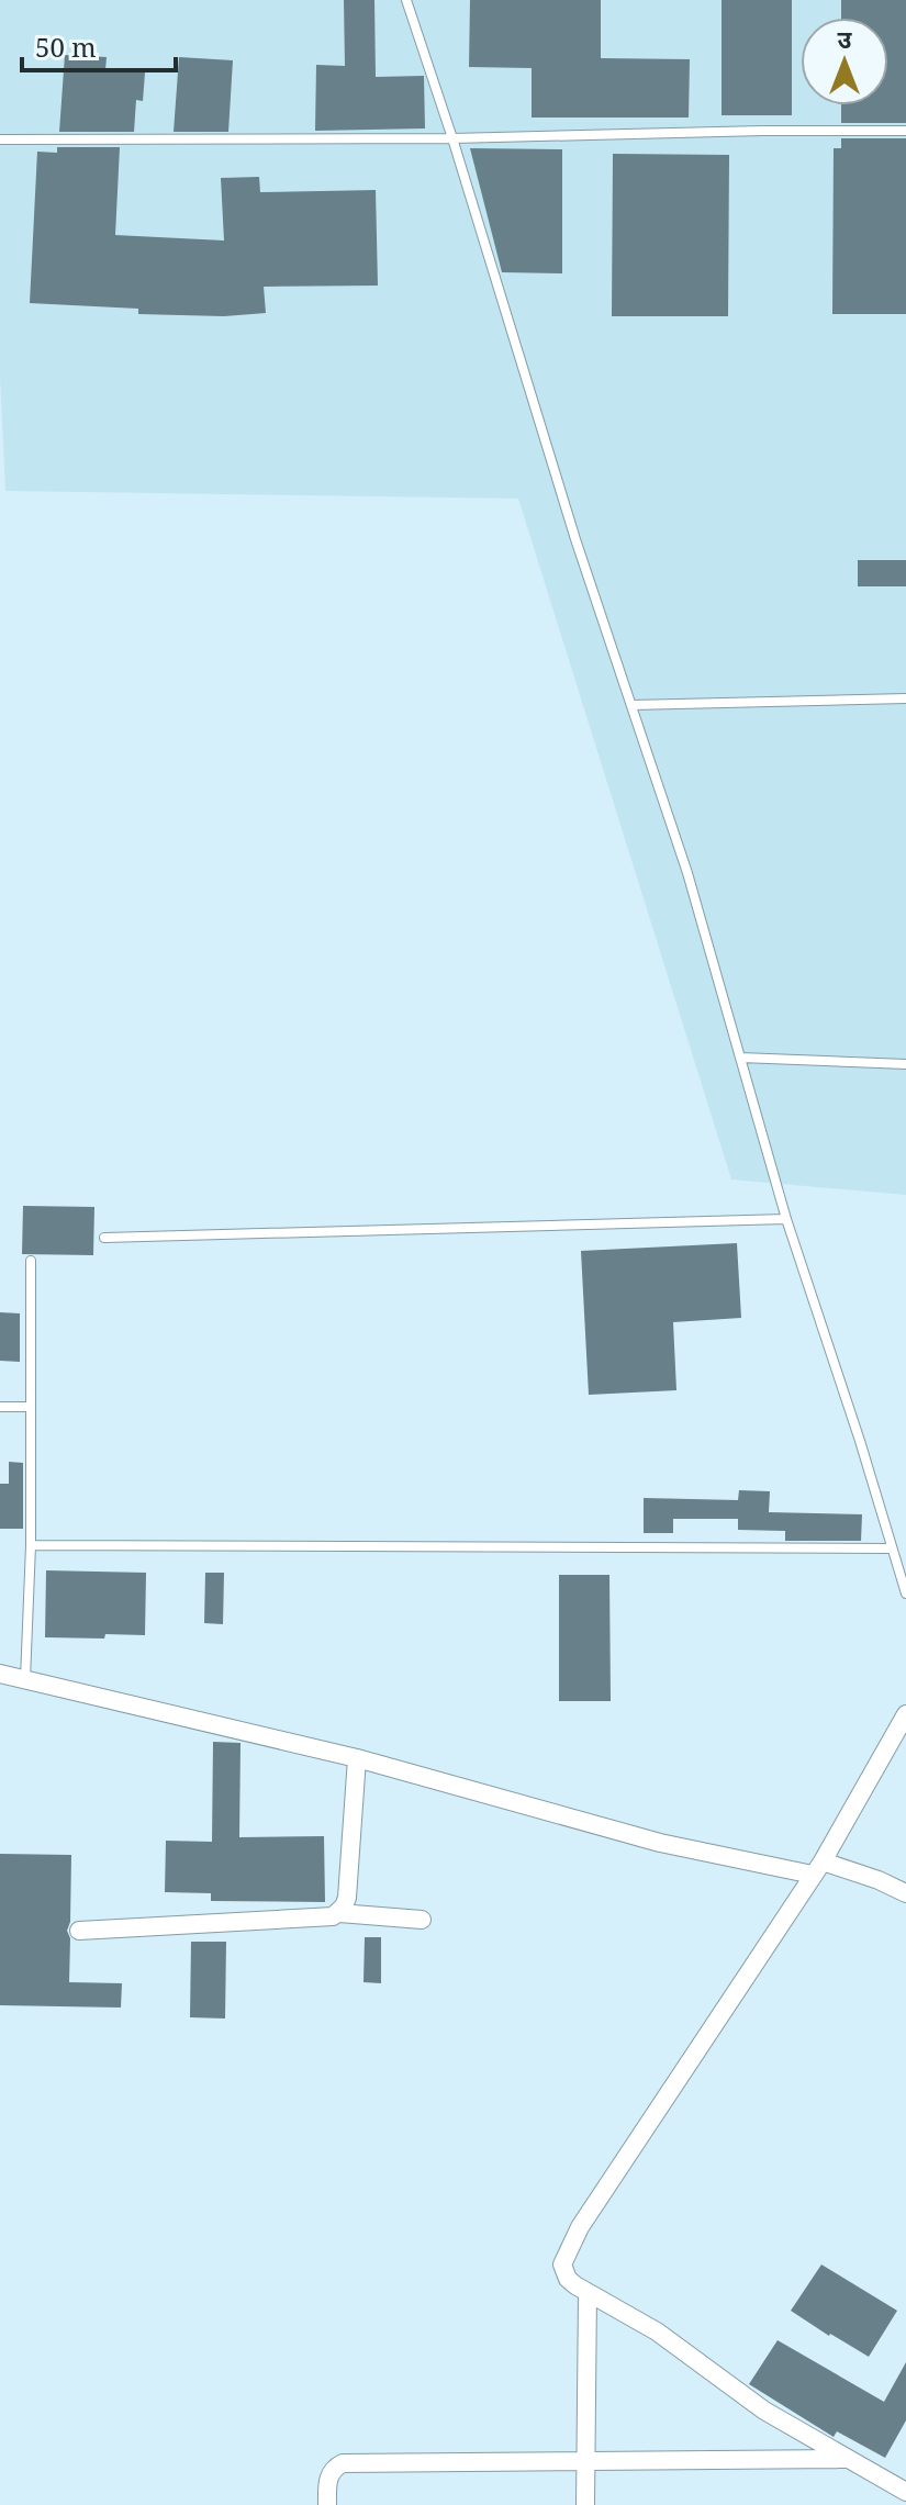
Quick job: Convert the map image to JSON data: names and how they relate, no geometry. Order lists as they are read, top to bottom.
{
  "scale_bar": "50 m",
  "north": "top"
}
